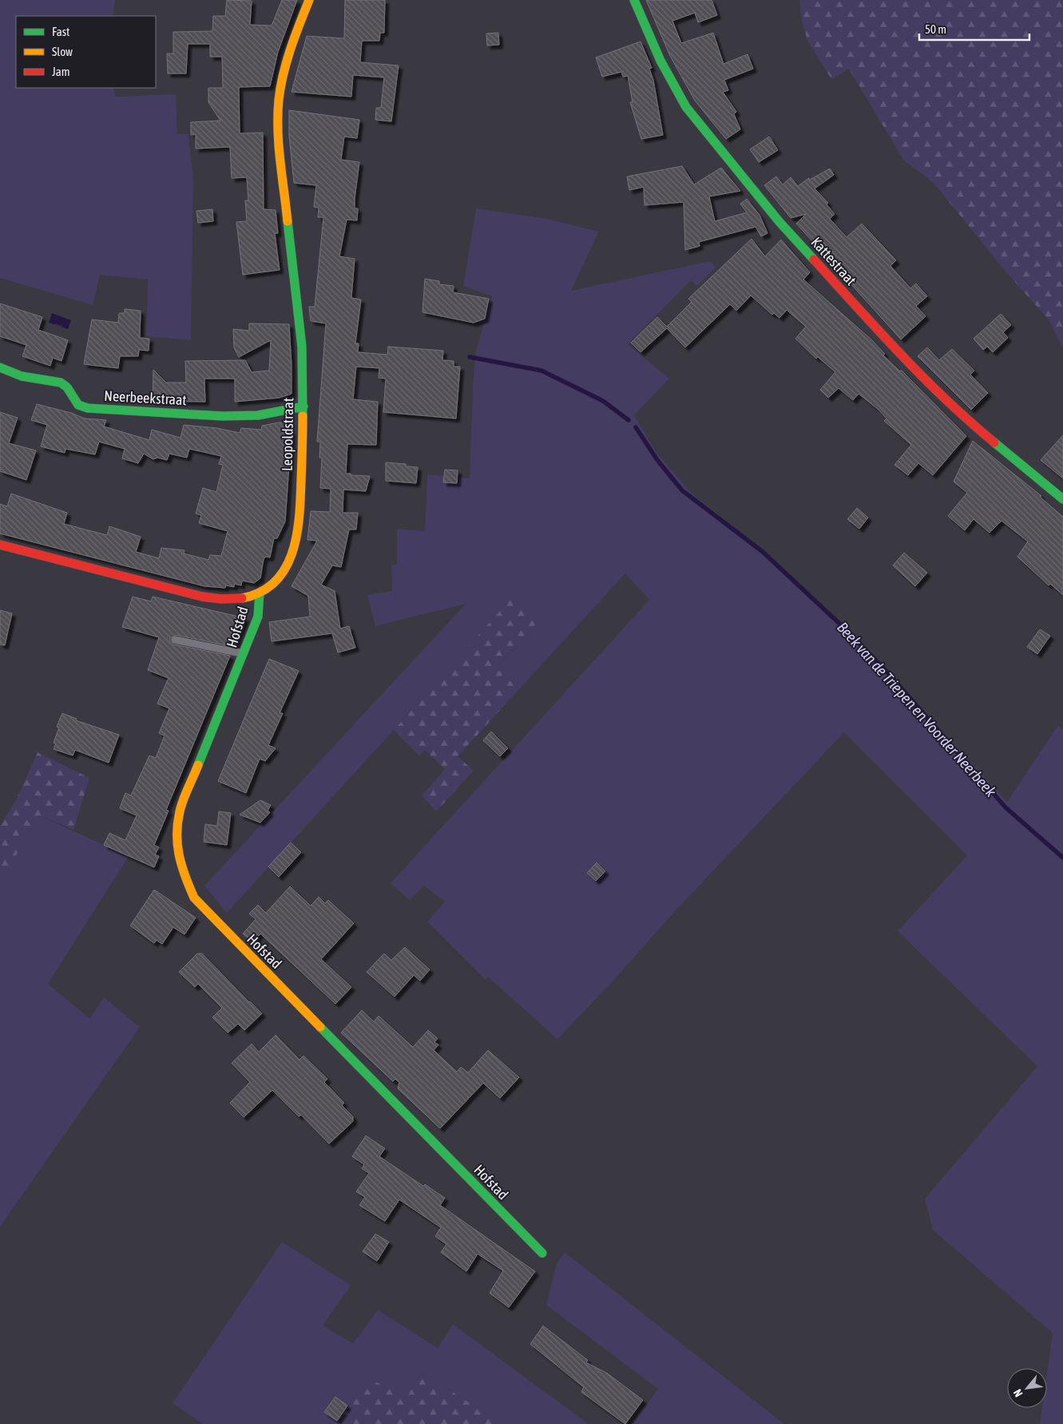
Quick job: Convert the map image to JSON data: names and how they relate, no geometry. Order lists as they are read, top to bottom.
{
  "streets": {
    "street": [
      "Kattestraat",
      "Neerbeekstraat",
      "Leopoldstraat",
      "Hofstad"
    ]
  },
  "crossings": [
    ["Neerbeekstraat", "Leopoldstraat"],
    ["Leopoldstraat", "Hofstad"]
  ],
  "water": ["Beek van de Triepen en Voorder Neerbeek"],
  "legend": ["Fast", "Slow", "Jam"],
  "scale_bar": "50 m",
  "north": "bottom left"
}
